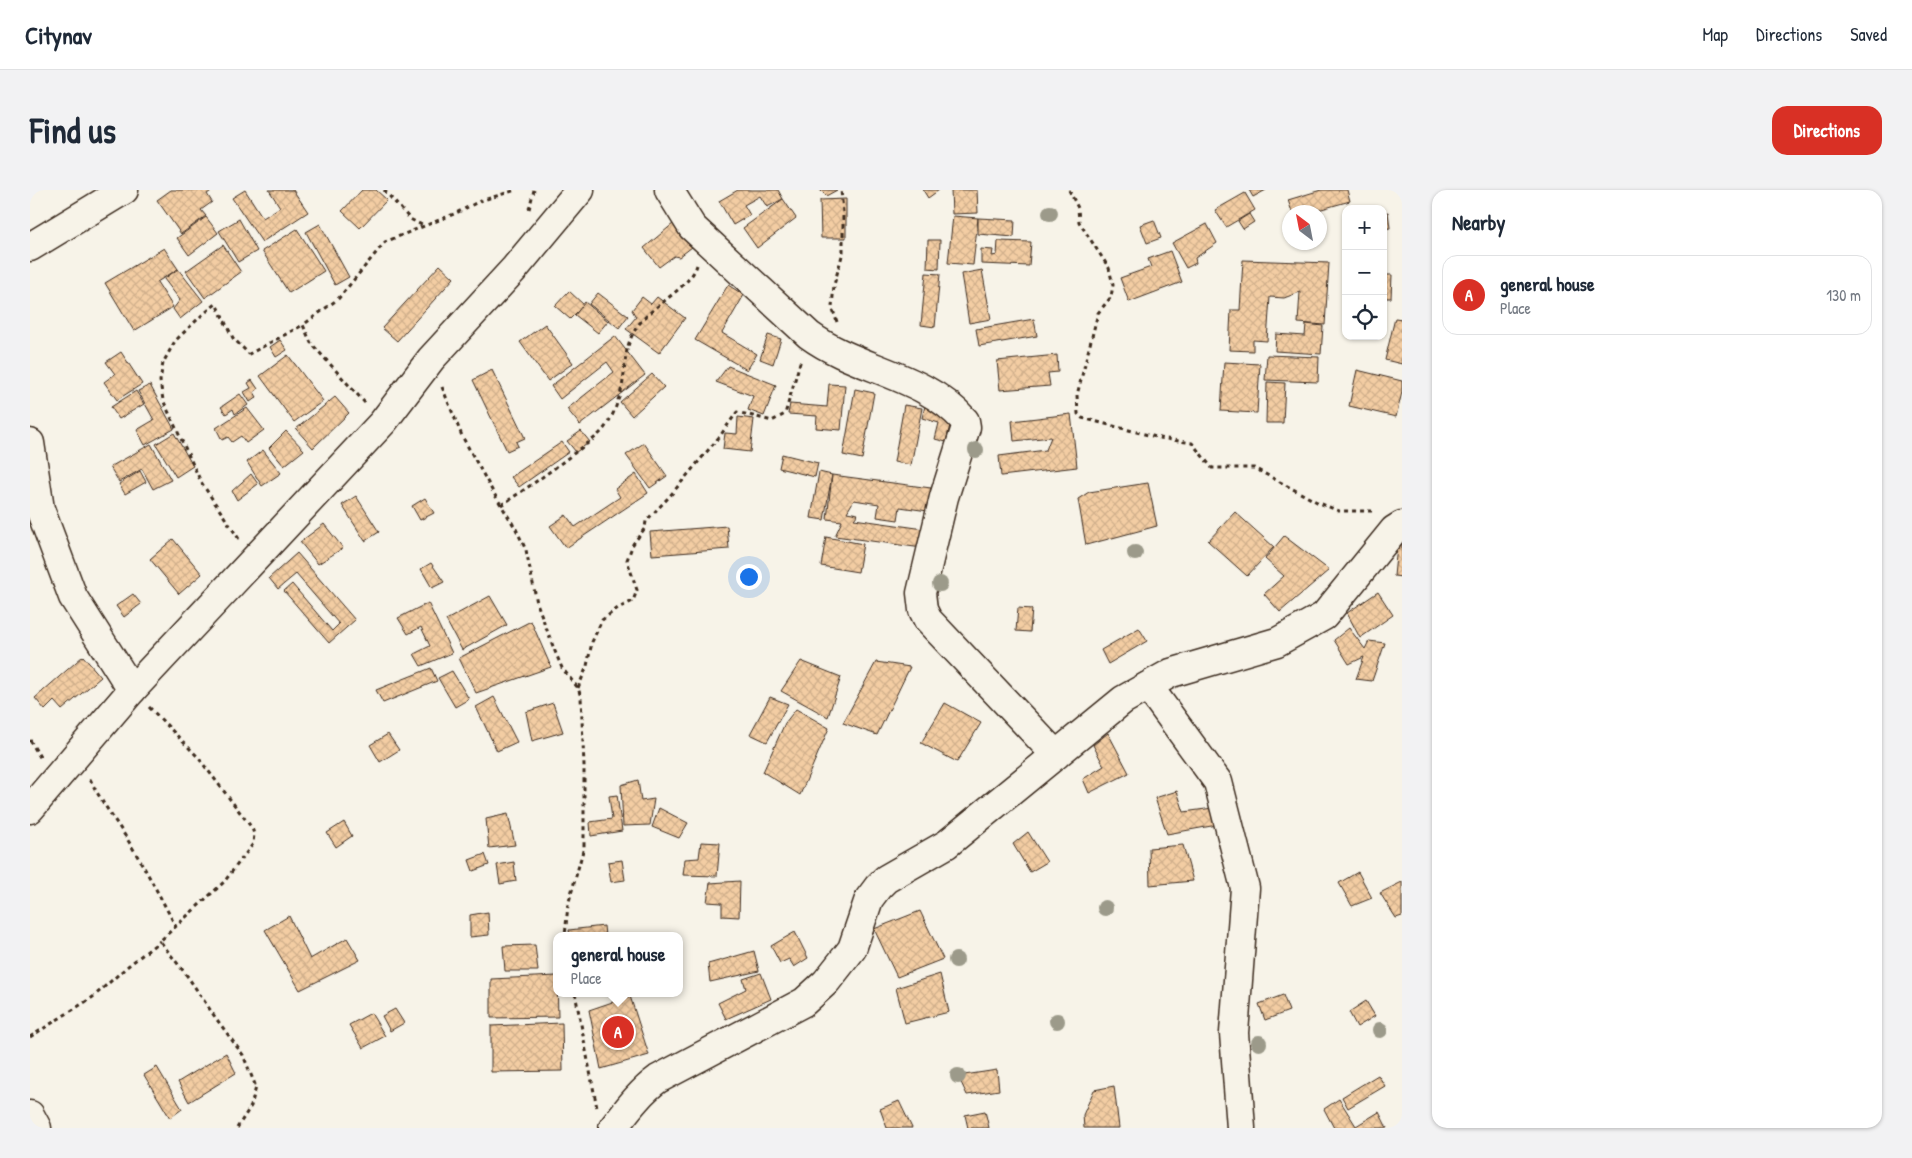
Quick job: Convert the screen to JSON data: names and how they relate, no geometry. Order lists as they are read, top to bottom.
{
  "north": "top left",
  "page": {
    "header": "Citynav",
    "nav": ["Map", "Directions", "Saved"],
    "buttons": "Directions",
    "title": "Find us",
    "heading": "Nearby",
    "map_buttons": ["+", "−"],
    "list": [
      {
        "mark": "A",
        "name": "general house",
        "note": "Place",
        "value": "130 m"
      }
    ],
    "popup": ["general house", "Place"],
    "pins": "A"
  }
}
